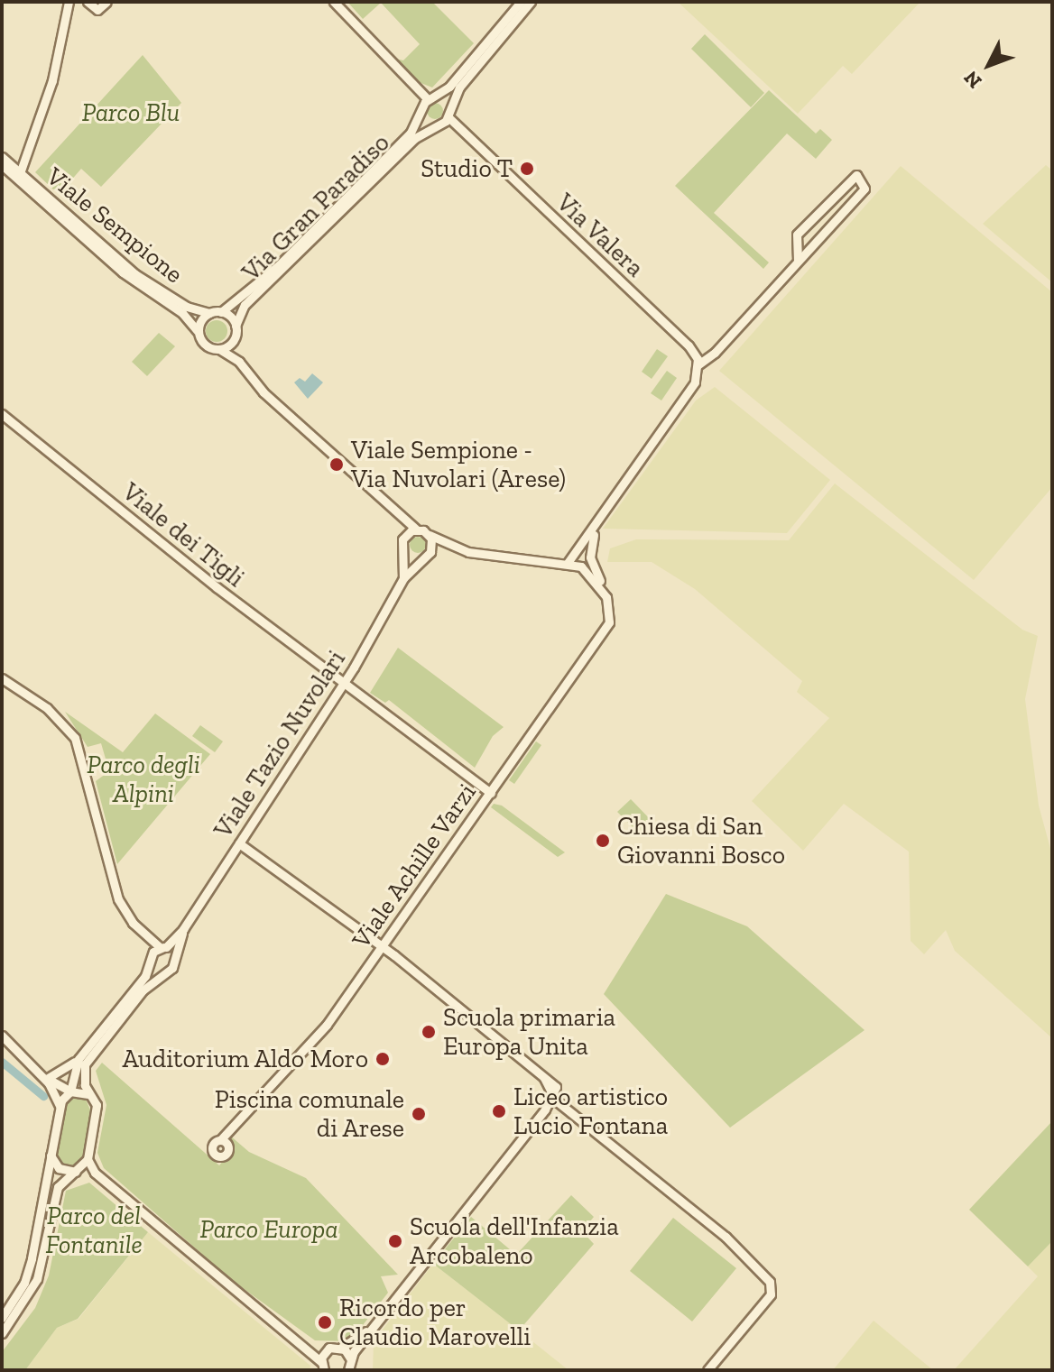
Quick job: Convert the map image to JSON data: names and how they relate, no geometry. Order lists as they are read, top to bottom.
{
  "streets": {
    "street": [
      "Via Gran Paradiso",
      "Viale Sempione",
      "Via Valera",
      "Viale dei Tigli",
      "Viale Tazio Nuvolari",
      "Viale Achille Varzi"
    ]
  },
  "crossings": [
    ["Via Gran Paradiso", "Viale Sempione"],
    ["Via Gran Paradiso", "Via Valera"],
    ["Viale dei Tigli", "Viale Tazio Nuvolari"],
    ["Viale dei Tigli", "Viale Achille Varzi"]
  ],
  "parks": [
    "Parco Blu",
    "Parco degli Alpini",
    "Parco del Fontanile",
    "Parco Europa"
  ],
  "places": [
    "Studio T",
    "Viale Sempione - Via Nuvolari (Arese)",
    "Chiesa di San Giovanni Bosco",
    "Scuola primaria Europa Unita",
    "Auditorium Aldo Moro",
    "Liceo artistico Lucio Fontana",
    "Piscina comunale di Arese",
    "Scuola dell'Infanzia Arcobaleno",
    "Ricordo per Claudio Marovelli"
  ],
  "north": "bottom left"
}
